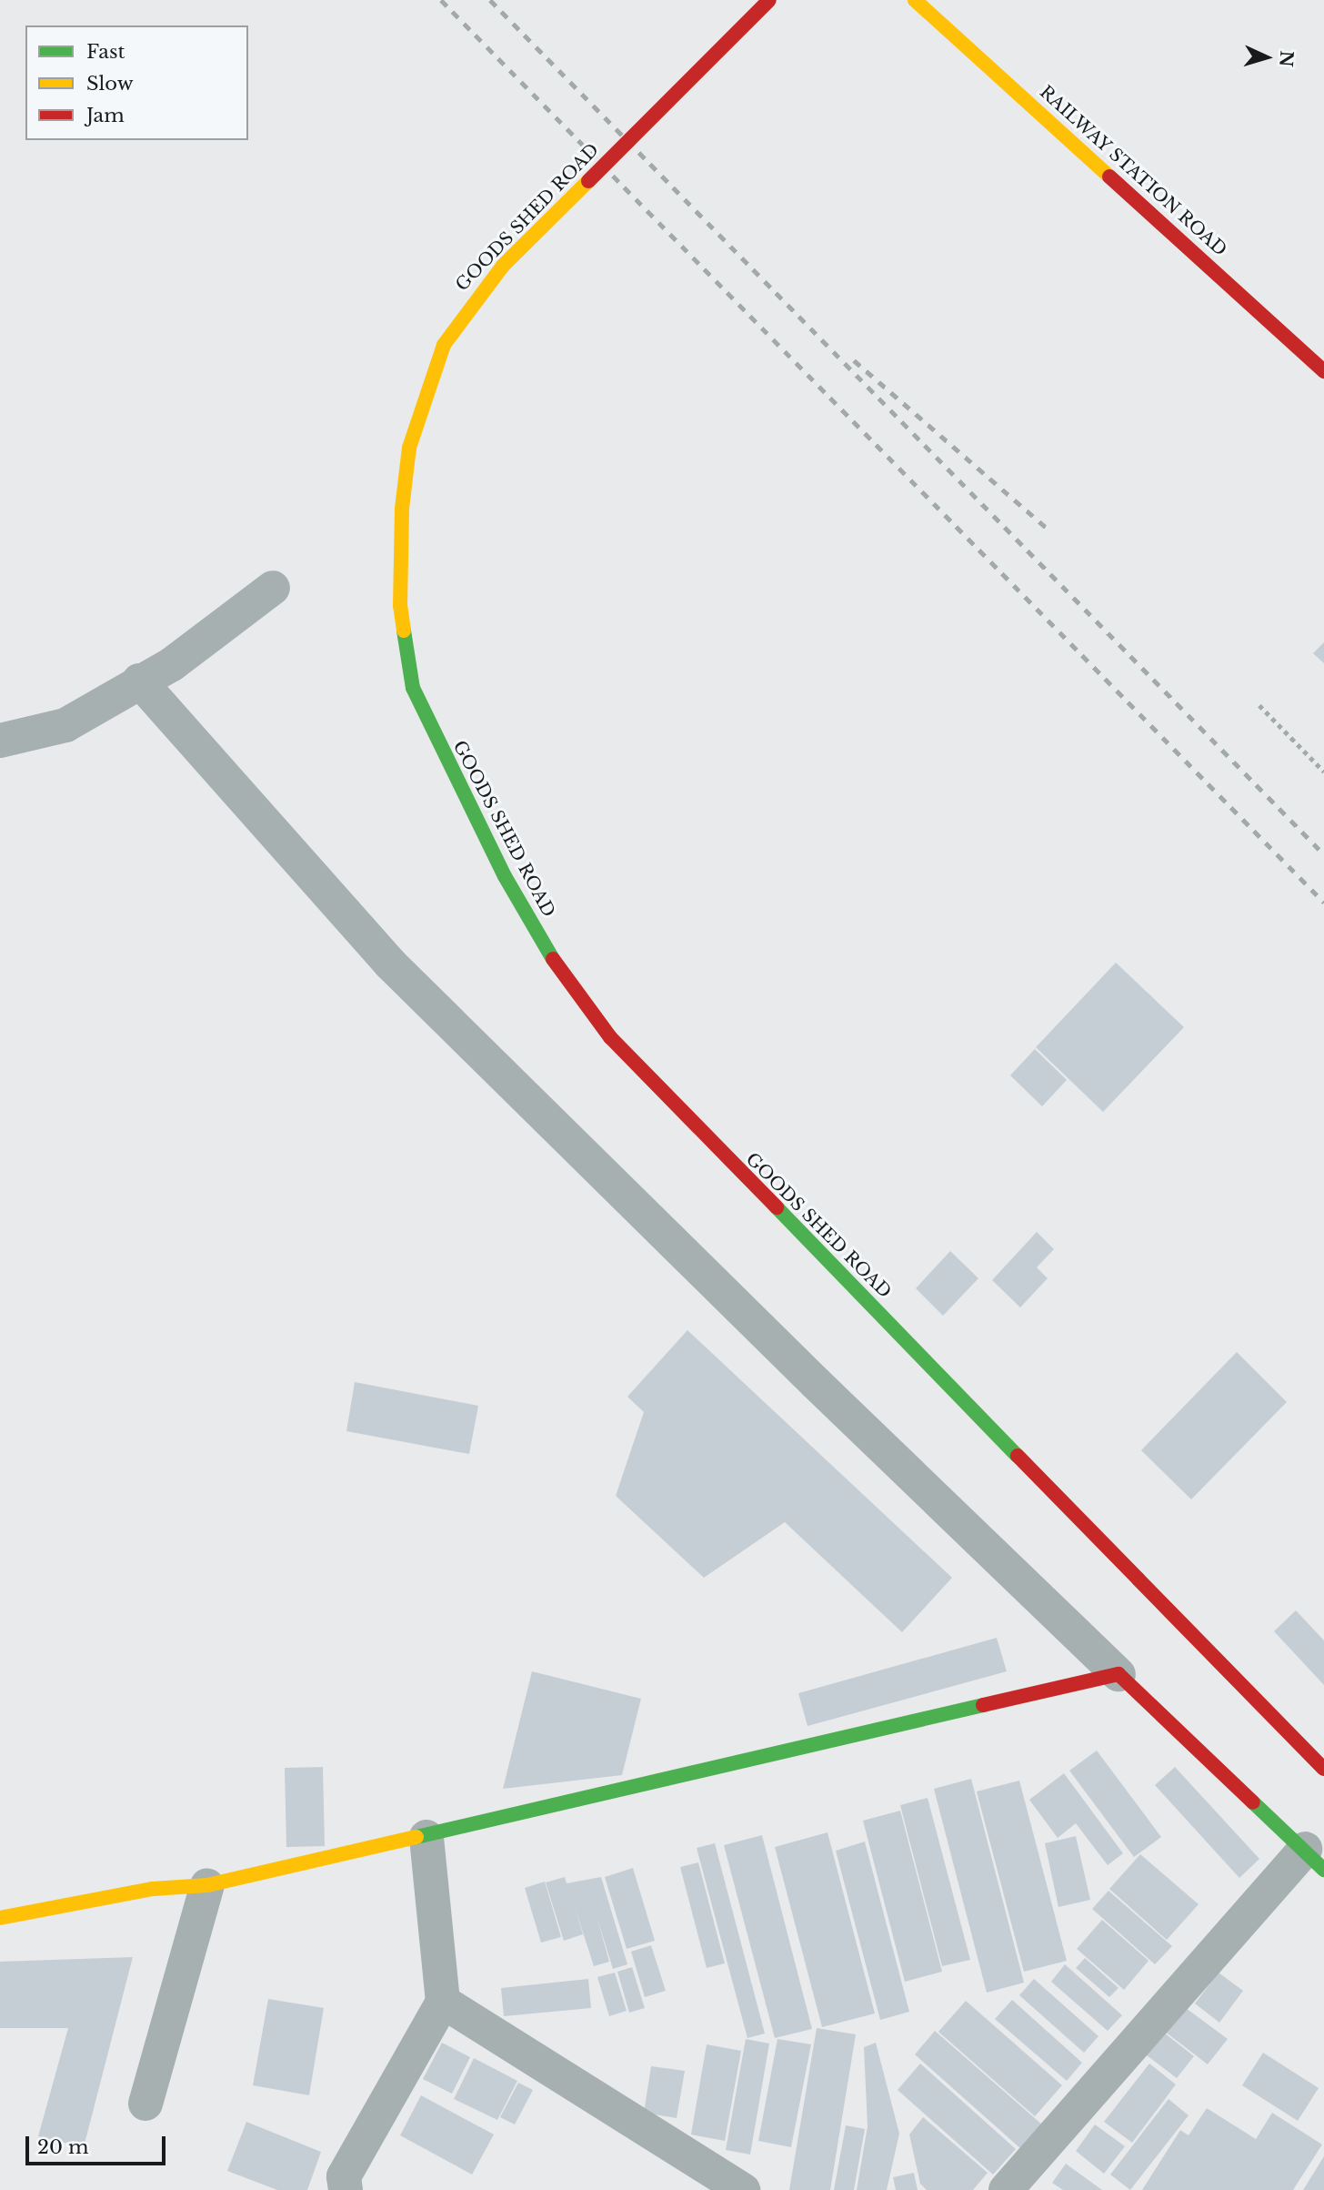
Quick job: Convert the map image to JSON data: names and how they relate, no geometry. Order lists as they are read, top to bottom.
{
  "streets": {
    "main road": ["RAILWAY STATION ROAD", "GOODS SHED ROAD"]
  },
  "legend": ["Fast", "Slow", "Jam"],
  "scale_bar": "20 m",
  "north": "right"
}
